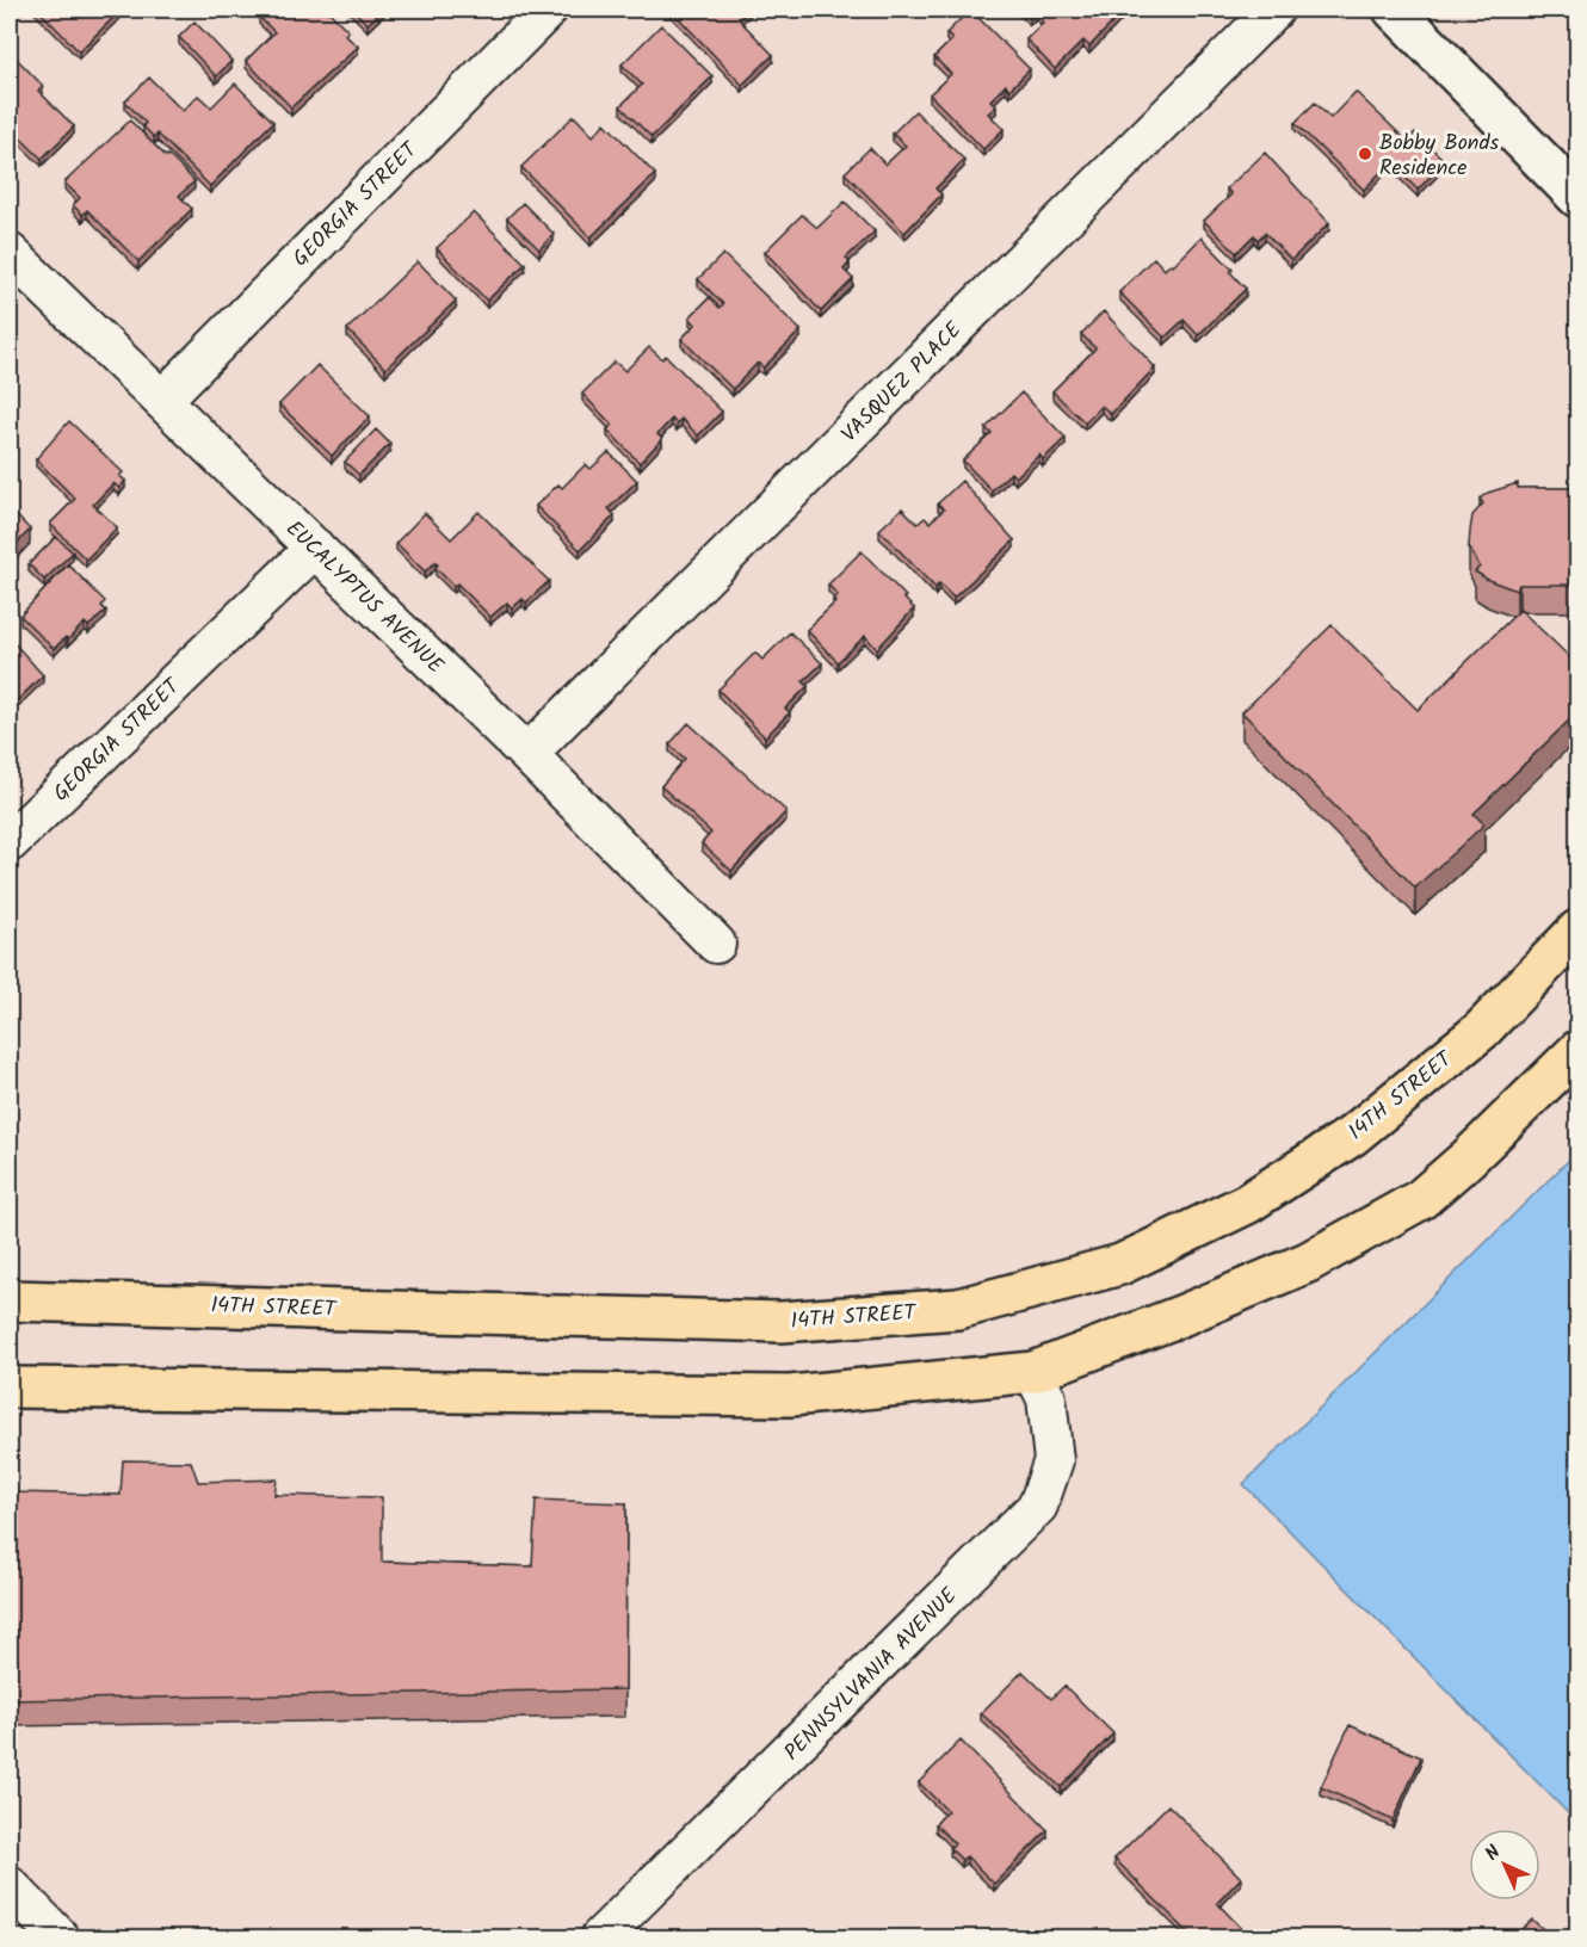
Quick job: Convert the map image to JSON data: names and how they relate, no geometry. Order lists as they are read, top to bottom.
{
  "streets": {
    "main road": ["14TH STREET"],
    "street": [
      "GEORGIA STREET",
      "VASQUEZ PLACE",
      "EUCALYPTUS AVENUE",
      "PENNSYLVANIA AVENUE"
    ]
  },
  "crossings": [
    ["GEORGIA STREET", "EUCALYPTUS AVENUE"],
    ["VASQUEZ PLACE", "EUCALYPTUS AVENUE"]
  ],
  "places": ["Bobby Bonds Residence"],
  "north": "top left"
}
